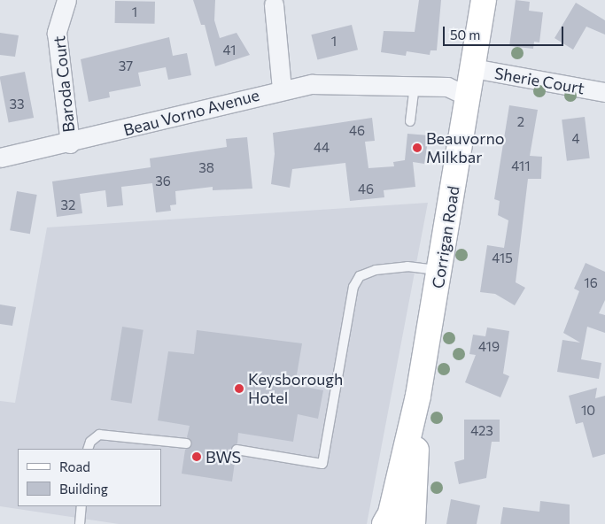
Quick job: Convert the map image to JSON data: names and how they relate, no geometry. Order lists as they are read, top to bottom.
{
  "streets": {
    "main road": ["Corrigan Road"],
    "street": ["Sherie Court", "Baroda Court", "Beau Vorno Avenue"]
  },
  "crossings": [
    ["Sherie Court", "Corrigan Road"],
    ["Baroda Court", "Beau Vorno Avenue"],
    ["Beau Vorno Avenue", "Corrigan Road"]
  ],
  "places": ["Beauvorno Milkbar", "Keysborough Hotel", "BWS"],
  "house_numbers": [
    "1",
    "1",
    "41",
    "37",
    "33",
    "2",
    "46",
    "4",
    "44",
    "411",
    "38",
    "36",
    "46",
    "32",
    "415",
    "16",
    "419",
    "10",
    "423"
  ],
  "legend": ["Road", "Building"],
  "scale_bar": "50 m"
}
